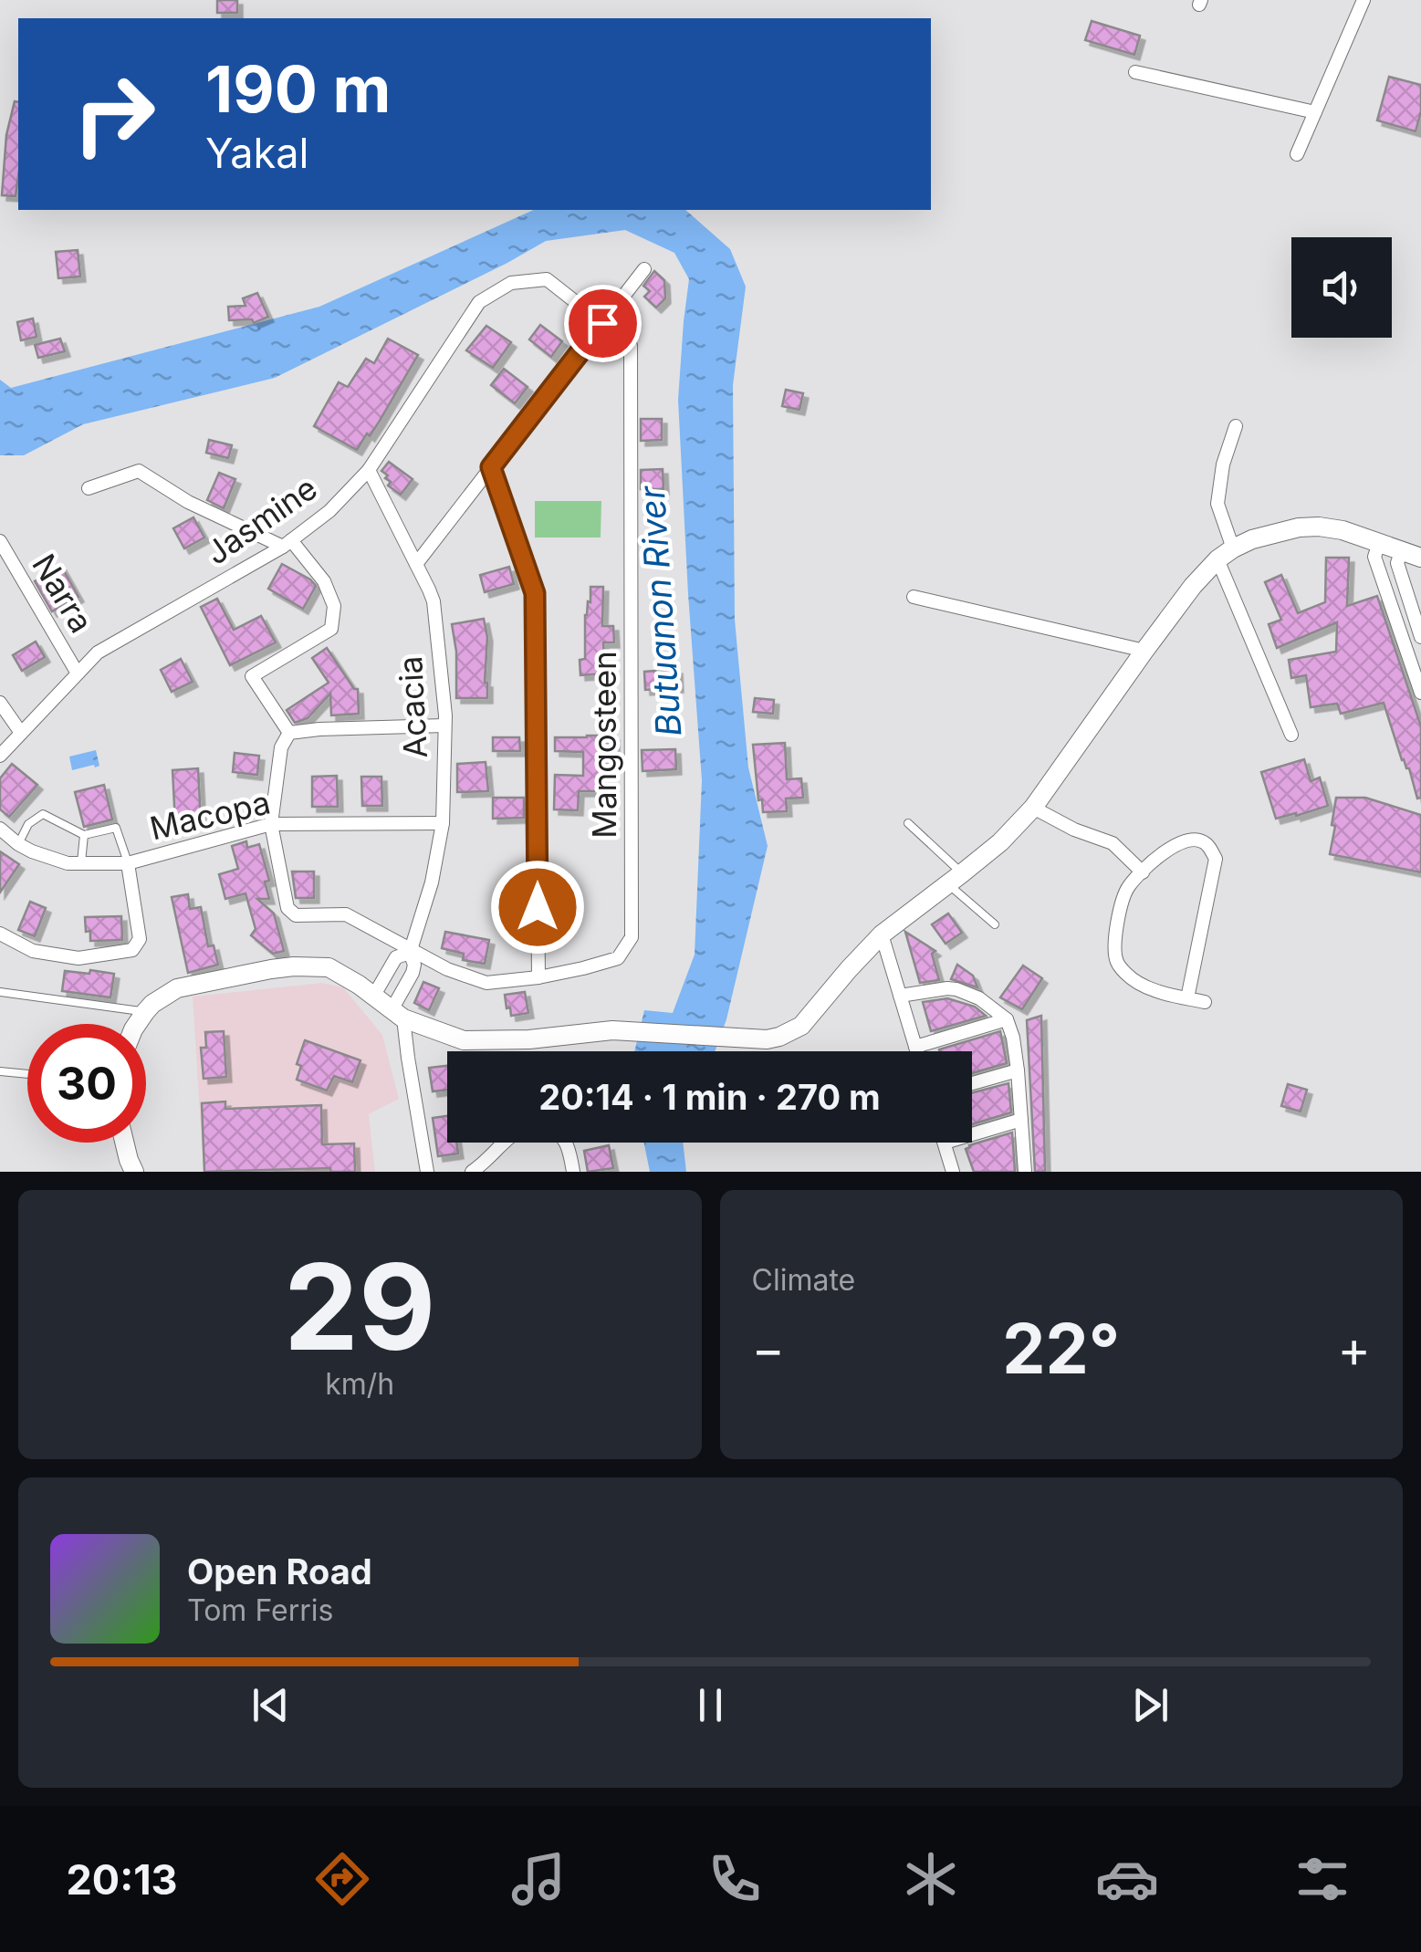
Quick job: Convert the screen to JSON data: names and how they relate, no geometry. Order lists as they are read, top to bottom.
{
  "streets": {
    "street": [
      "Jasmine",
      "Narra",
      "Acacia",
      "Mangosteen",
      "Macopa"
    ]
  },
  "crossings": [
    ["Jasmine", "Narra"],
    ["Jasmine", "Acacia"],
    ["Jasmine", "Mangosteen"],
    ["Acacia", "Mangosteen"],
    ["Acacia", "Macopa"],
    ["Mangosteen", "Macopa"]
  ],
  "water": ["Butuanon River"],
  "page": {
    "turn": ["190 m", "Yakal"],
    "limit": "30",
    "trip": "20:14 · 1 min · 270 m",
    "tile": [
      ["29", "km/h"],
      "Climate"
    ],
    "heat": ["−", "22°", "+"],
    "song": ["Open Road", "Tom Ferris"],
    "tabs": "20:13"
  }
}
